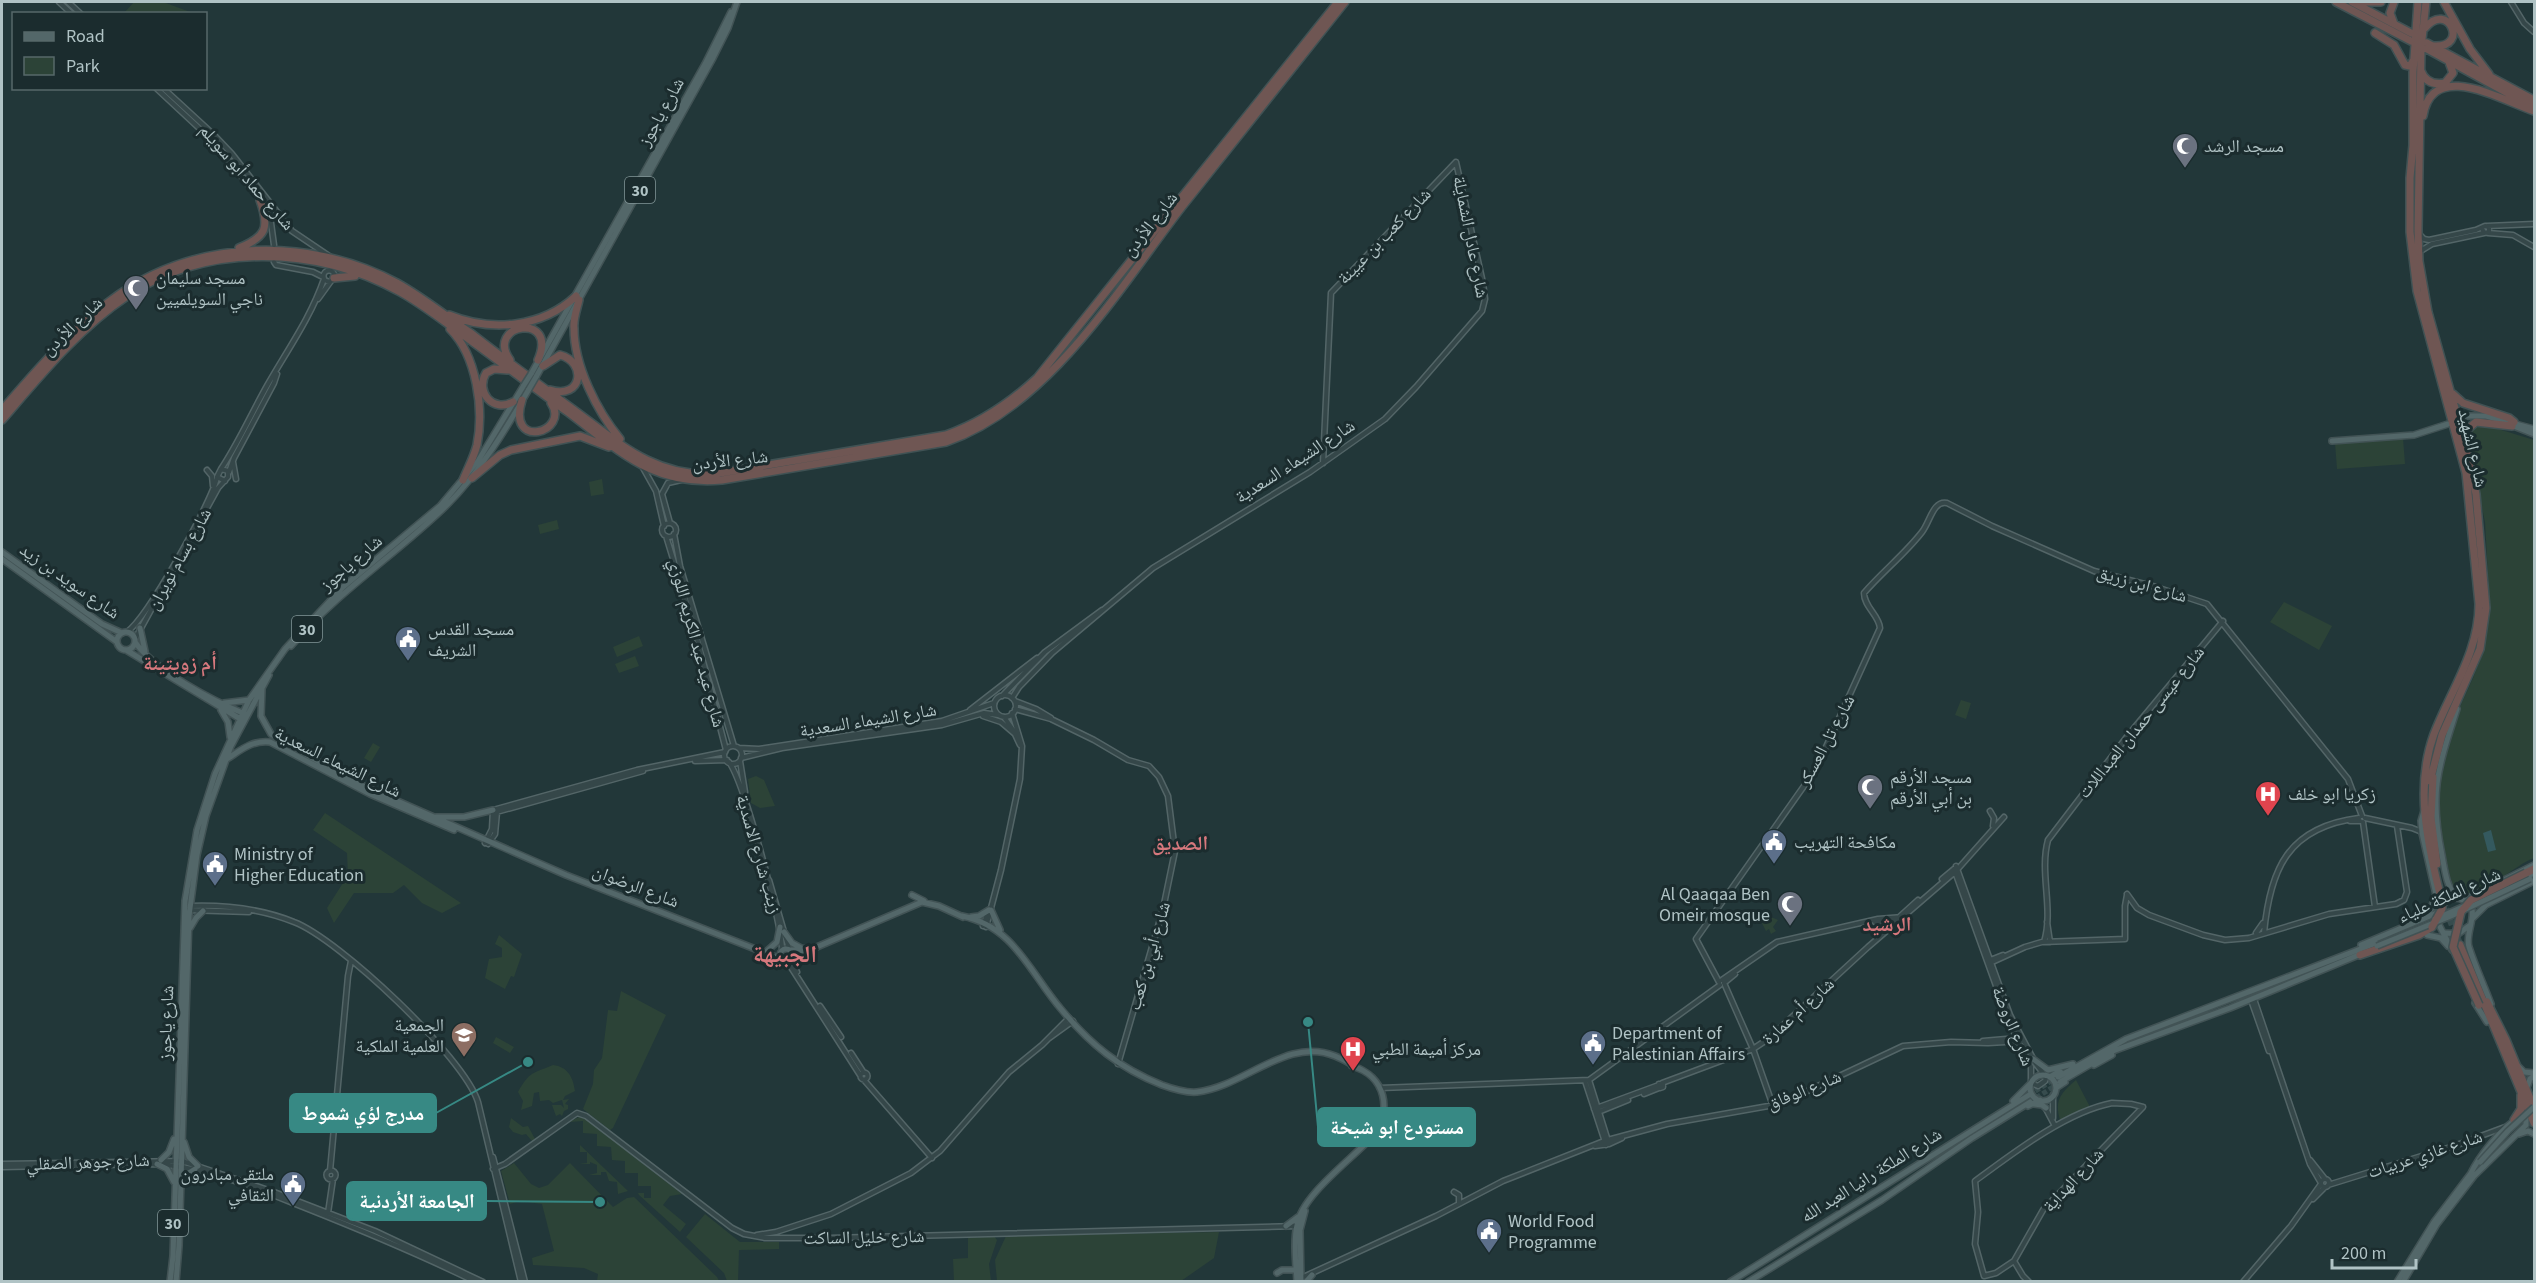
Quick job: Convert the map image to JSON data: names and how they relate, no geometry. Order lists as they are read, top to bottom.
{
  "streets": {
    "highway": ["شارع الأردن", "شارع الشهيد"],
    "main road": [
      "شارع ياجوز",
      "30",
      "شارع الشيماء السعدية",
      "شارع سويد بن زيد",
      "شارع الرضوان",
      "شارع الملكة علياء",
      "شارع الملكة رانيا العبد الله"
    ],
    "street": [
      "شارع حماد أبو سويلم",
      "شارع كعب بن عيينة",
      "شارع عادل الشمايلة",
      "شارع بسام نويران",
      "شارع ابن زريق",
      "شارع عيد عبد الكريم اللوزي",
      "شارع عيسى حمدان العبداللات",
      "شارع تل العسكر",
      "زينب شارع الاسدية",
      "شارع أبي بن كعب",
      "شارع أم عمارة",
      "شارع الروضة",
      "شارع الوفاق",
      "شارع غازي عربيات",
      "شارع جوهر الصقلي",
      "شارع الهداية",
      "شارع خليل الساكت"
    ]
  },
  "crossings": [
    ["شارع ياجوز", "شارع الشيماء السعدية"],
    ["شارع ياجوز", "شارع جوهر الصقلي"],
    ["شارع حماد أبو سويلم", "شارع الأردن"],
    ["شارع كعب بن عيينة", "شارع عادل الشمايلة"],
    ["شارع كعب بن عيينة", "شارع الشيماء السعدية"],
    ["شارع عادل الشمايلة", "شارع الشيماء السعدية"],
    ["شارع الشيماء السعدية", "شارع عيد عبد الكريم اللوزي"],
    ["شارع الشيماء السعدية", "زينب شارع الاسدية"],
    ["شارع الشيماء السعدية", "شارع الرضوان"],
    ["شارع بسام نويران", "شارع سويد بن زيد"],
    ["شارع ابن زريق", "شارع عيسى حمدان العبداللات"],
    ["شارع ابن زريق", "شارع تل العسكر"],
    ["شارع عيد عبد الكريم اللوزي", "زينب شارع الاسدية"],
    ["زينب شارع الاسدية", "شارع الرضوان"],
    ["شارع أم عمارة", "شارع الروضة"],
    ["شارع الروضة", "شارع الوفاق"],
    ["شارع الروضة", "شارع الملكة رانيا العبد الله"]
  ],
  "districts": [
    "أم زويتينة",
    "الصديق",
    "الرشيد",
    "الجبيهة"
  ],
  "places": {
    "mosque": [
      "مسجد الرشد",
      "مسجد سليمان ناجي السويلميين",
      "مسجد الأرقم بن أبي الأرقم",
      "Al Qaaqaa Ben Omeir mosque"
    ],
    "public building": [
      "مسجد القدس الشريف",
      "مكافحة التهريب",
      "Ministry of Higher Education",
      "Department of Palestinian Affairs",
      "ملتقى مبادرون الثقافي",
      "World Food Programme"
    ],
    "hospital": ["زكريا ابو خلف", "مركز أميمة الطبي"],
    "other": ["مستودع ابو شيخة", "مدرج لؤي شموط", "الجامعة الأردنية"],
    "school or university": ["الجمعية العلمية الملكية"]
  },
  "legend": ["Road", "Park"],
  "scale_bar": "200 m"
}
